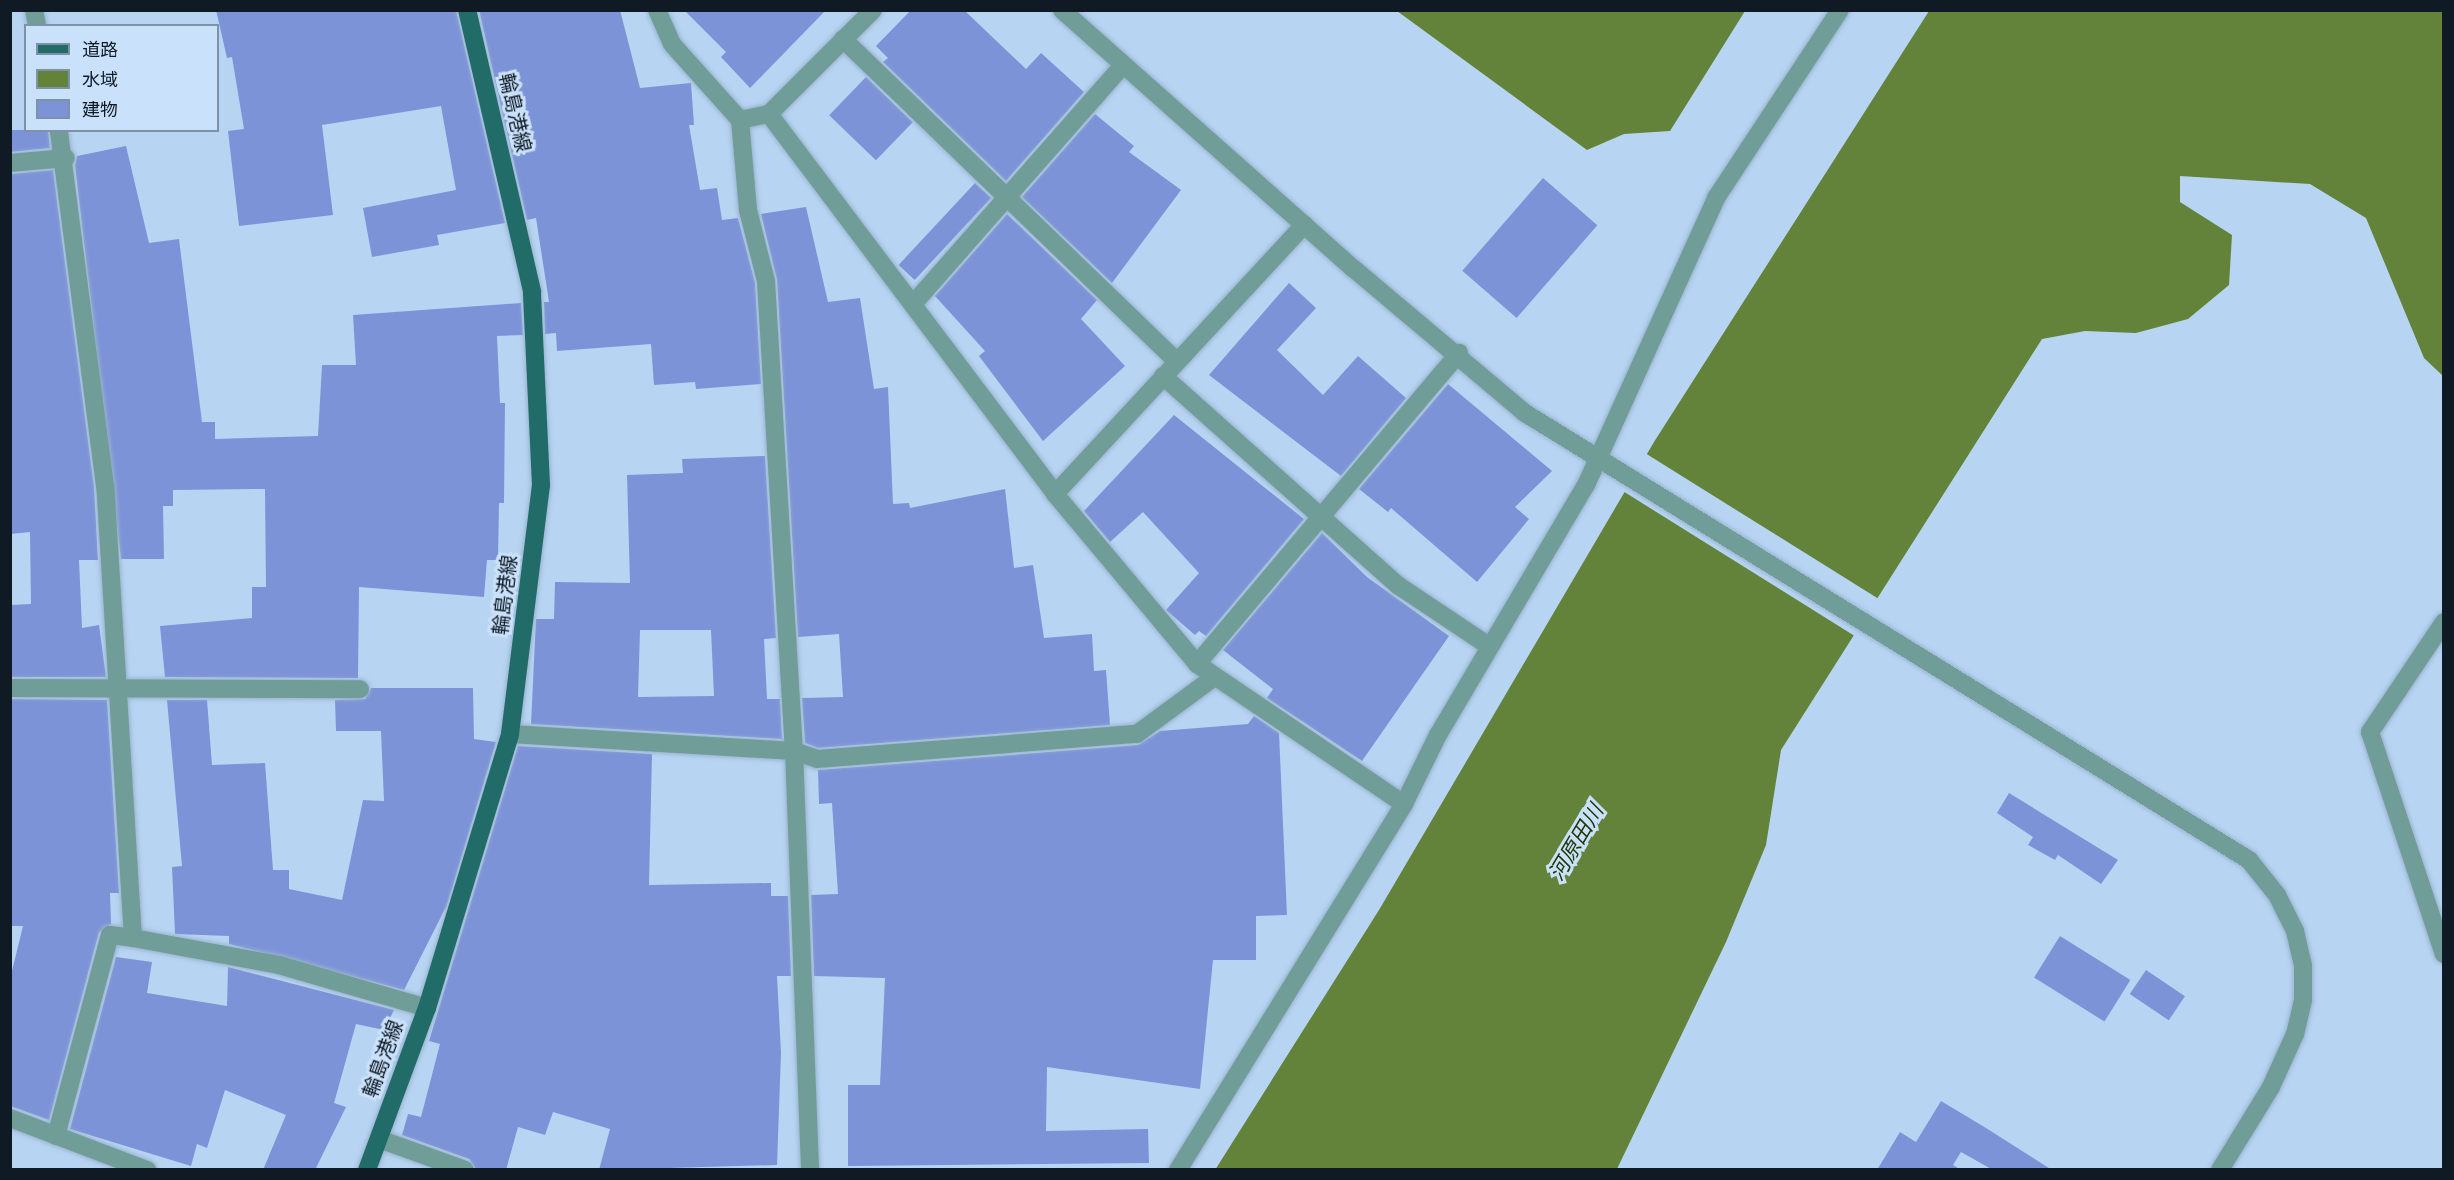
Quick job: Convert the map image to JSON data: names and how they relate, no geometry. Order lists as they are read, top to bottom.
{
  "streets": {
    "main road": ["輪島港線"]
  },
  "water": ["河原田川"],
  "legend": ["道路", "水域", "建物"]
}
